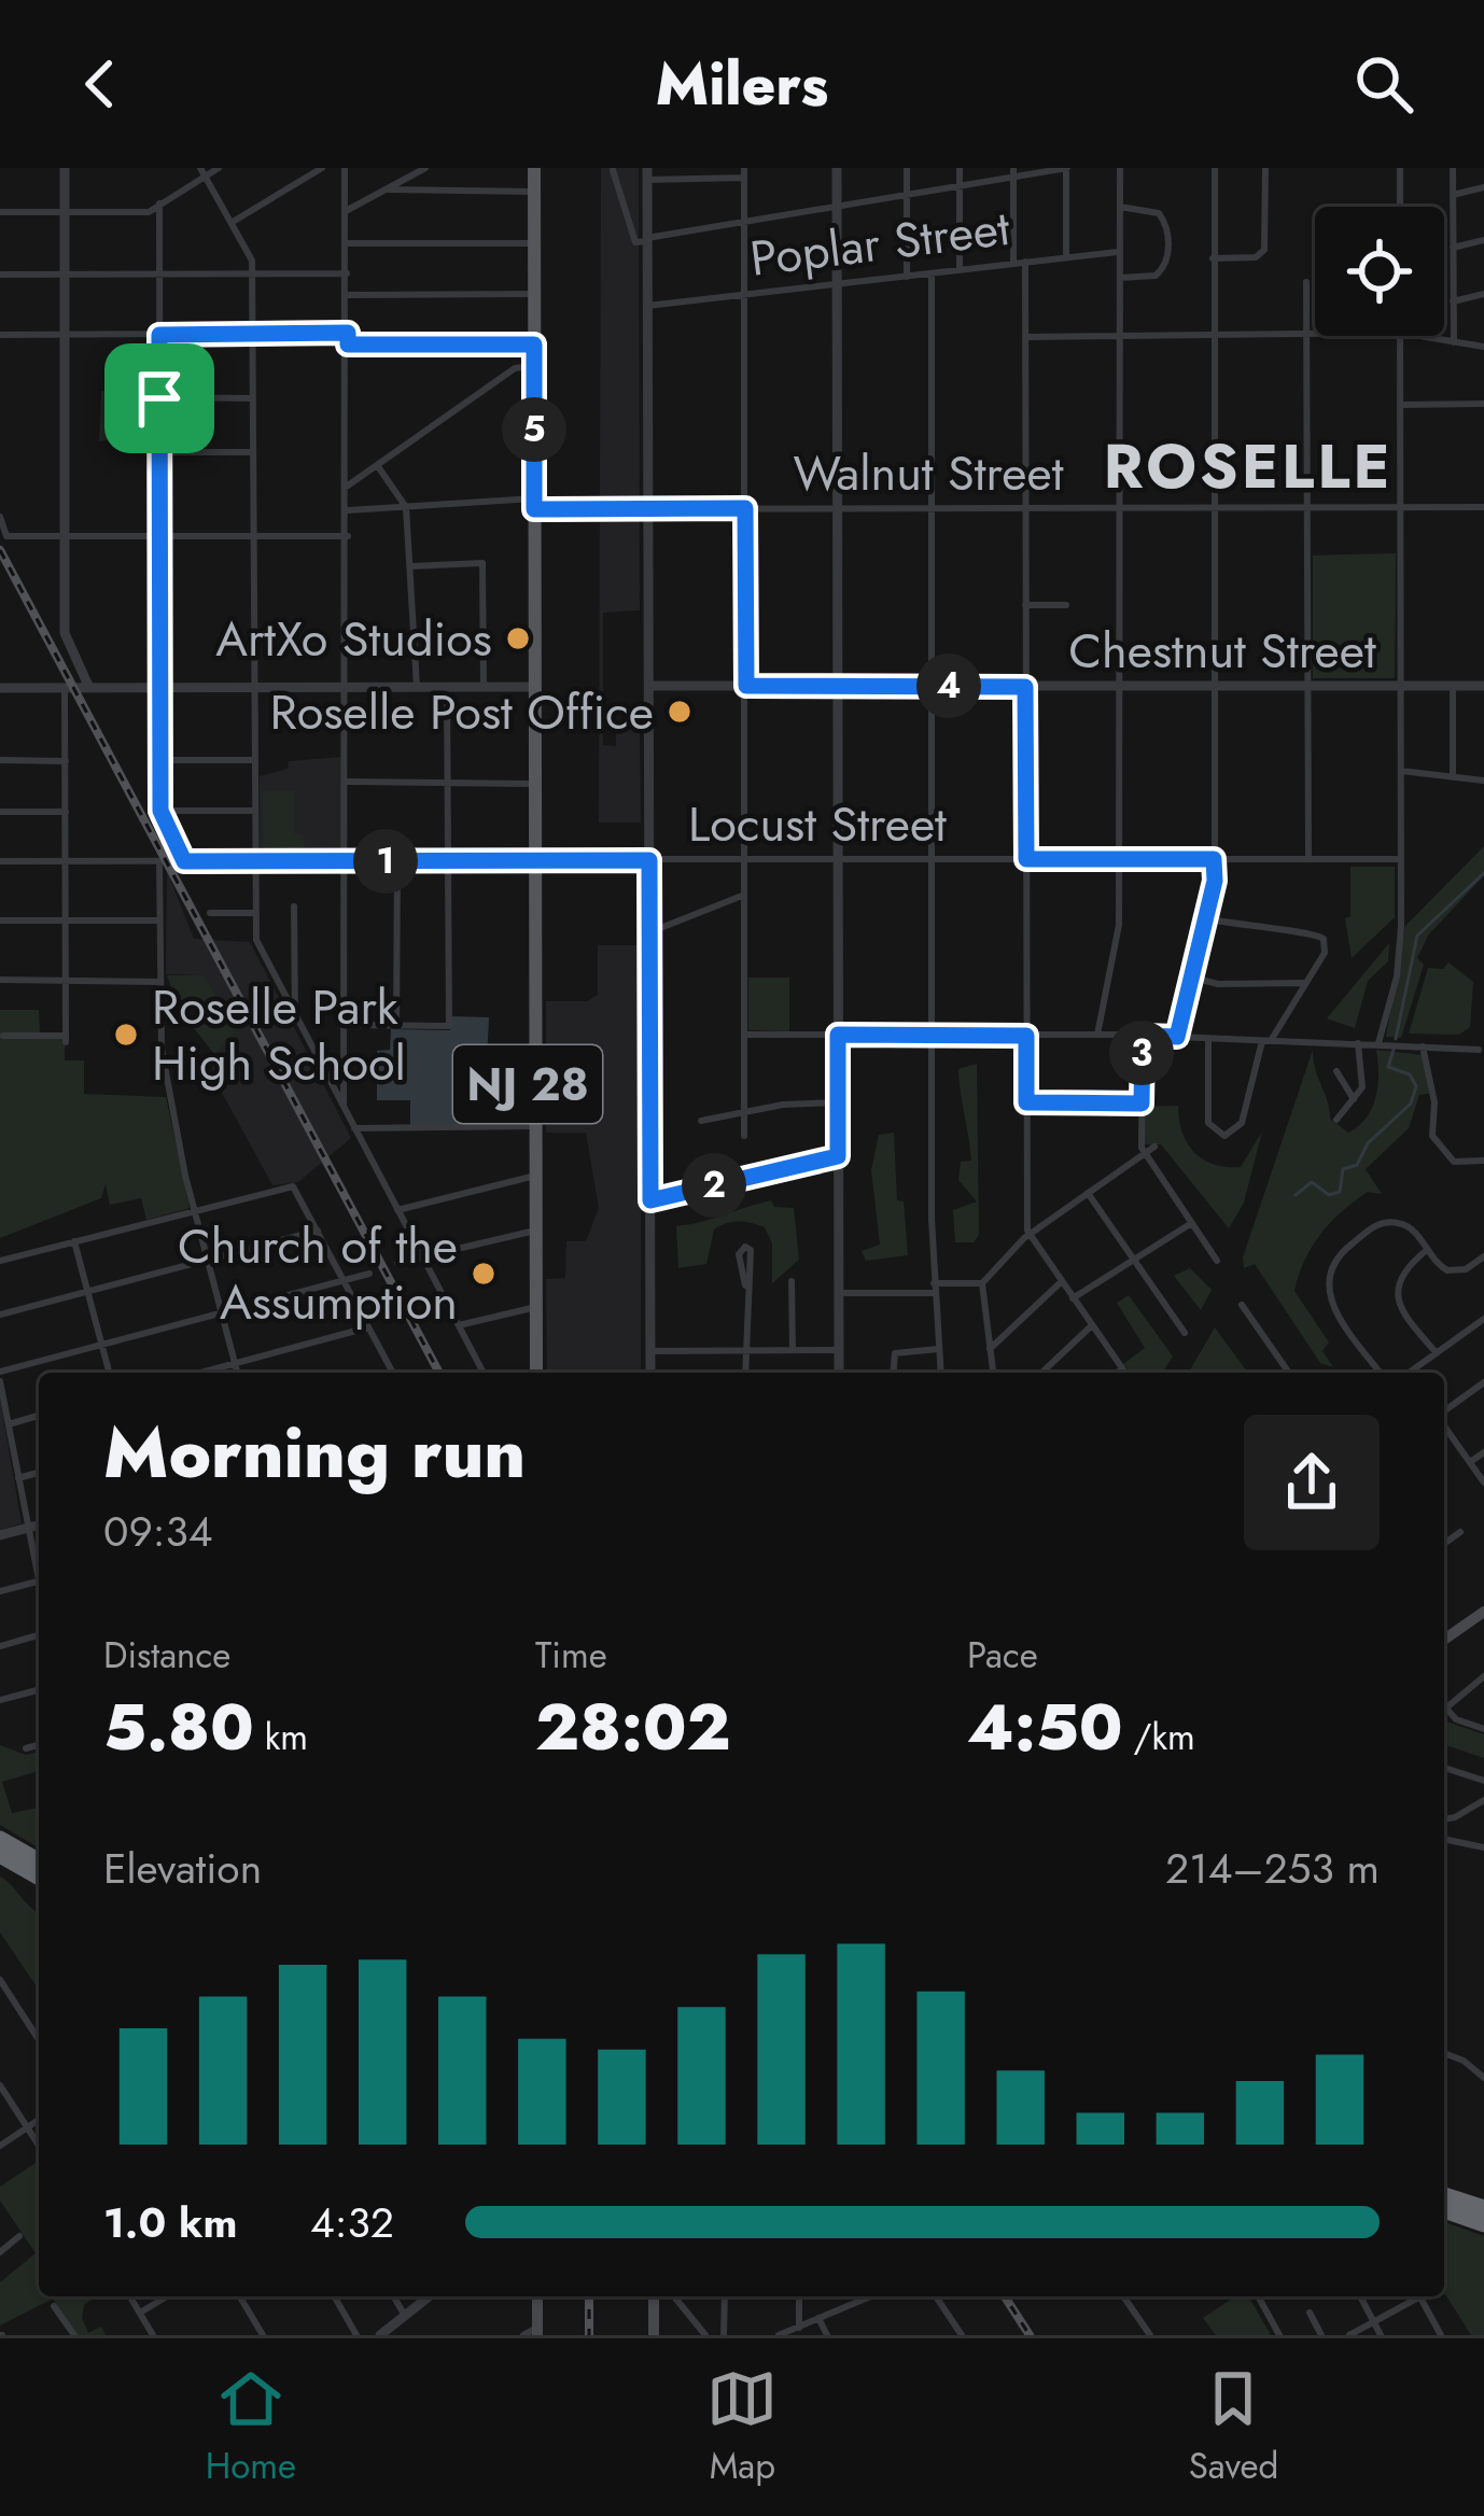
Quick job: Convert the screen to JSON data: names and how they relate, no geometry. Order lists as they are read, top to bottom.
{
  "streets": {
    "main road": ["NJ 28"],
    "street": [
      "Poplar Street",
      "Walnut Street",
      "Chestnut Street",
      "Locust Street"
    ]
  },
  "crossings": [
    ["Walnut Street", "NJ 28"],
    ["Locust Street", "NJ 28"]
  ],
  "districts": ["ROSELLE"],
  "places": [
    "ArtXo Studios",
    "Roselle Post Office",
    "Roselle Park High School",
    "Church of the Assumption"
  ],
  "page": {
    "header": "Milers",
    "pins": [
      "5",
      "4",
      "1",
      "3",
      "2"
    ],
    "heading": ["Morning run", "09:34"],
    "stats": [
      ["Distance", "5.80 km"],
      ["Time", "28:02"],
      ["Pace", "4:50 /km"]
    ],
    "chart": ["Elevation", "214–253 m"],
    "list": [
      {
        "name": "1.0 km",
        "note": "4:32"
      }
    ],
    "tabs": ["Home", "Map", "Saved"]
  }
}
